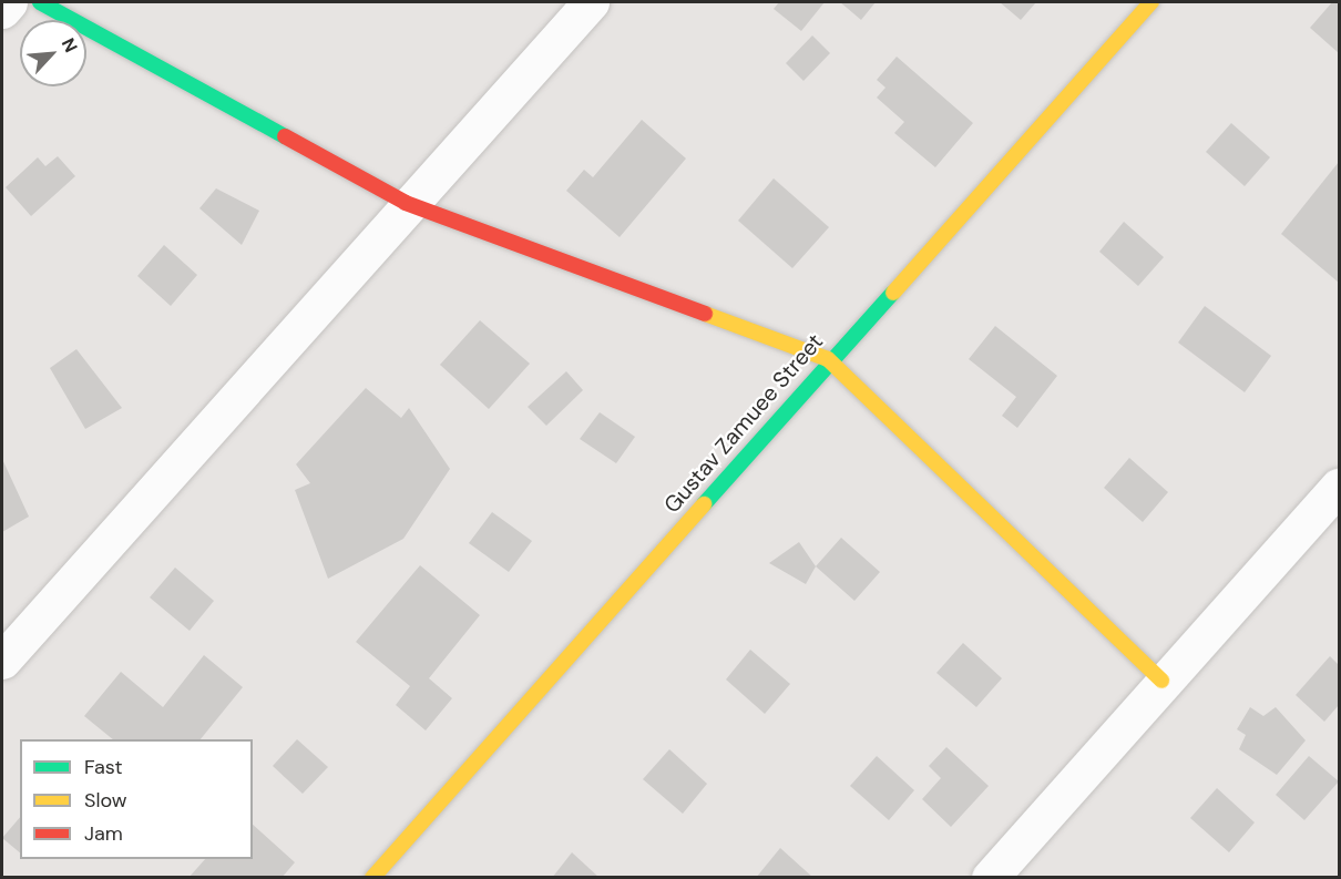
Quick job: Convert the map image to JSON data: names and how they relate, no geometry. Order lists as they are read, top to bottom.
{
  "streets": {
    "street": ["Gustav Zamuee Street"]
  },
  "legend": ["Fast", "Slow", "Jam"],
  "north": "top right"
}
